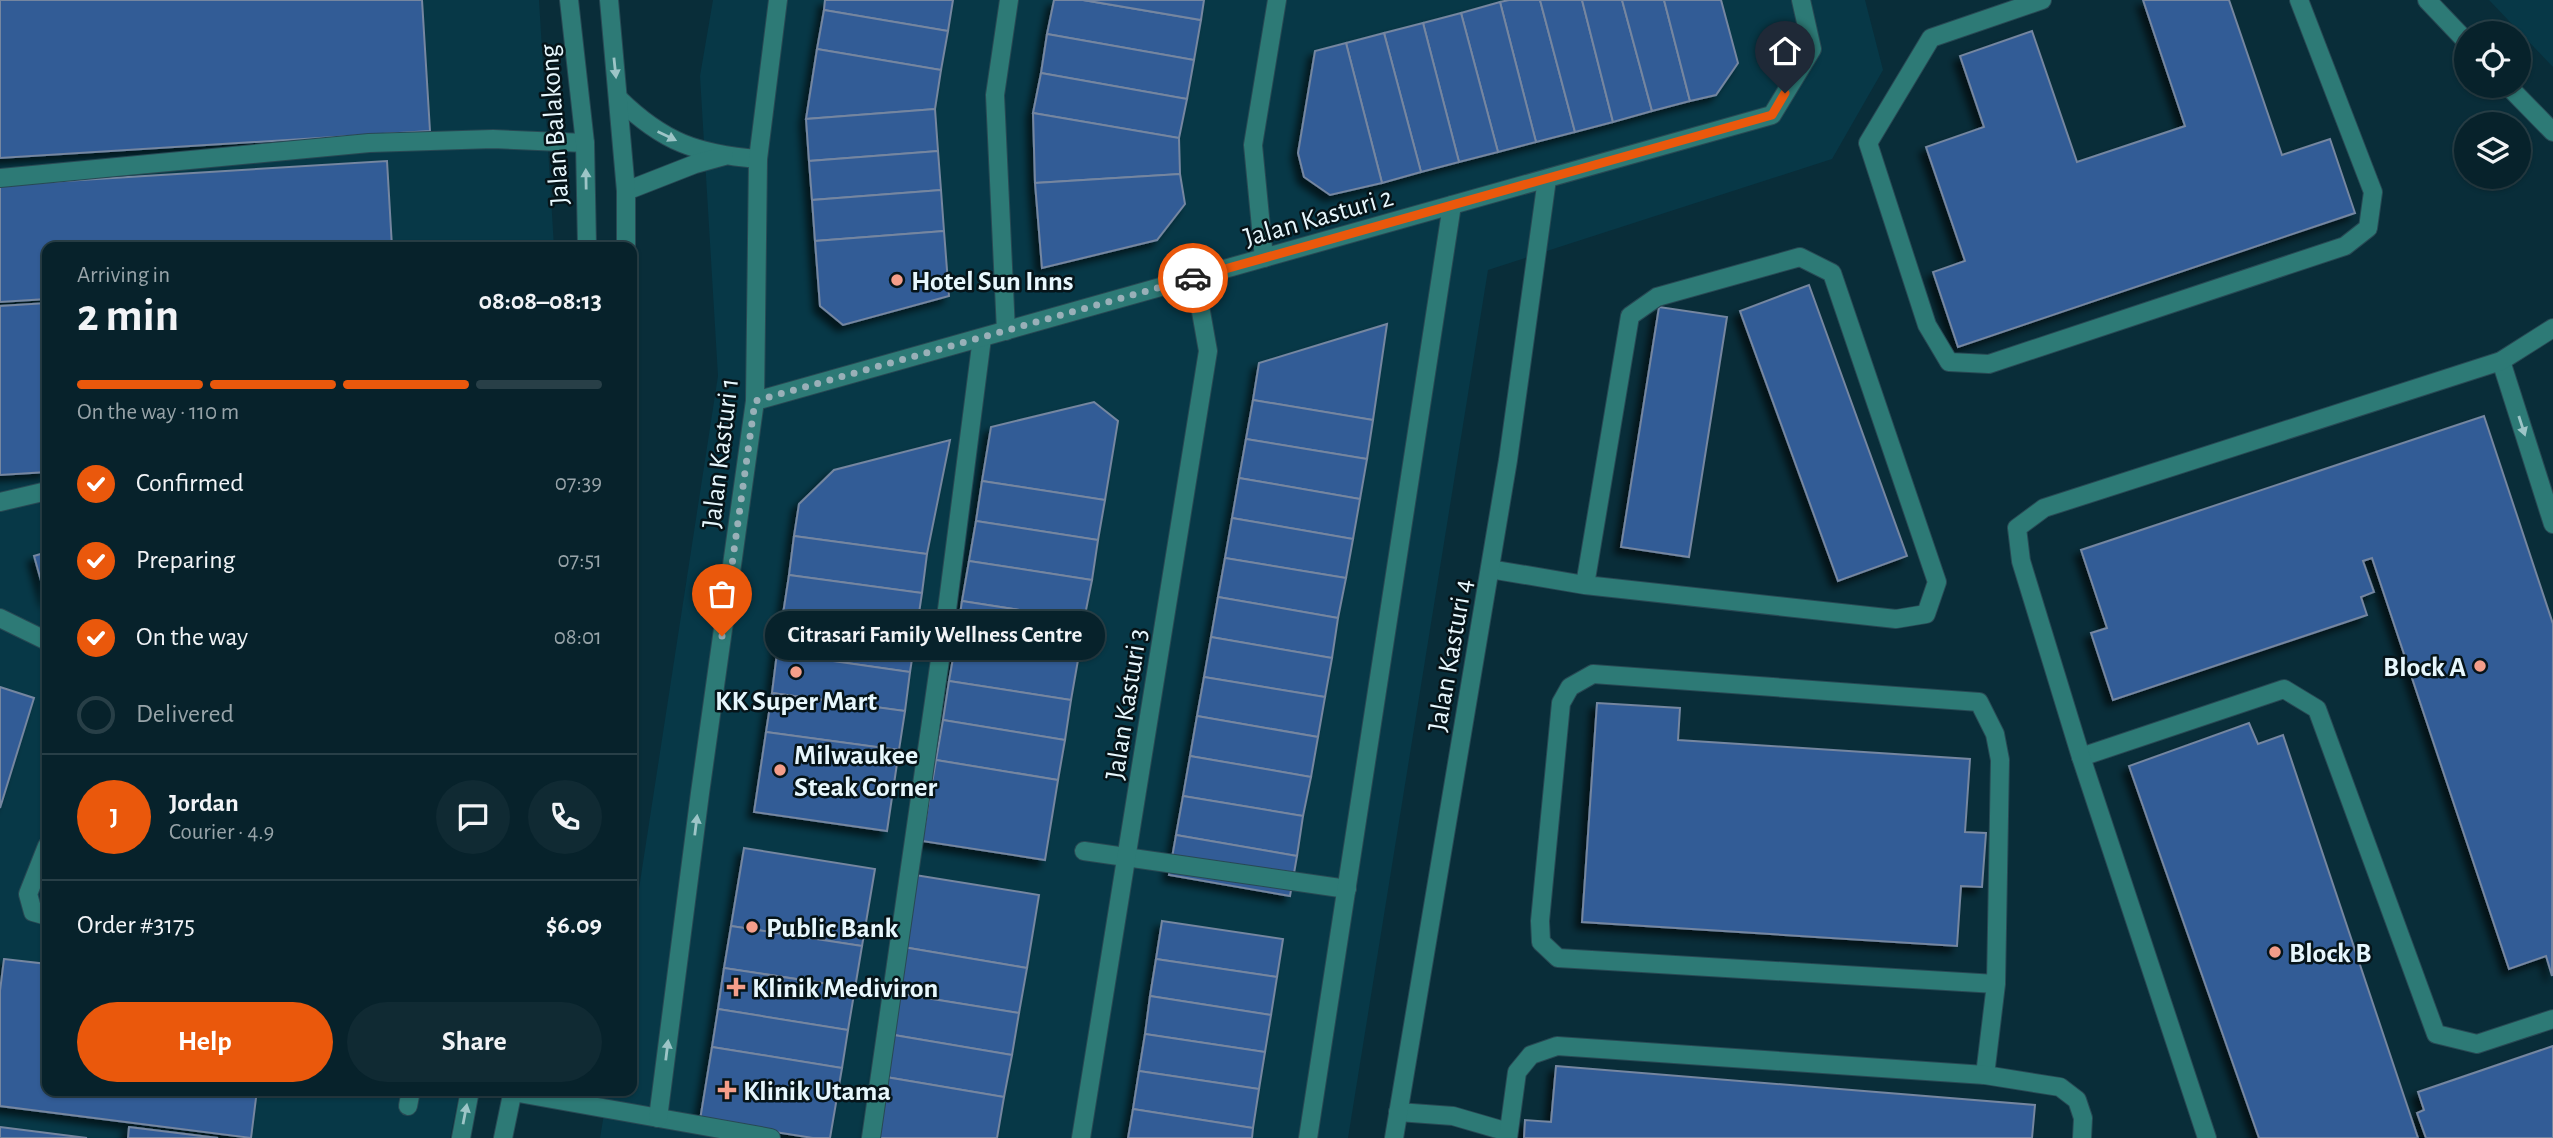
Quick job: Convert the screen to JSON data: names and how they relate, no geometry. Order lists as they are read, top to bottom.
{
  "streets": {
    "street": [
      "Jalan Balakong",
      "Jalan Kasturi 2",
      "Jalan Kasturi 1",
      "Jalan Kasturi 4",
      "Jalan Kasturi 3"
    ]
  },
  "crossings": [
    ["Jalan Kasturi 2", "Jalan Kasturi 1"],
    ["Jalan Kasturi 2", "Jalan Kasturi 4"],
    ["Jalan Kasturi 2", "Jalan Kasturi 3"]
  ],
  "one_way": ["Jalan Kasturi 1"],
  "places": {
    "other": [
      "Hotel Sun Inns",
      "Citrasari Family Wellness Centre",
      "Block A",
      "KK Super Mart",
      "Milwaukee Steak Corner",
      "Public Bank",
      "Block B"
    ],
    "health": ["Klinik Mediviron", "Klinik Utama"]
  },
  "page": {
    "heading": ["2 min", "Arriving in", "08:08–08:13"],
    "panel": [
      "Jordan",
      "Courier · 4.9",
      "Order #3175",
      "$6.09"
    ],
    "bar": "On the way · 110 m",
    "list": [
      ["Confirmed", "07:39"],
      ["Preparing", "07:51"],
      ["On the way", "08:01"],
      "Delivered"
    ],
    "bubble": "Citrasari Family Wellness Centre",
    "round": "J",
    "buttons": ["Help", "Share"]
  }
}
